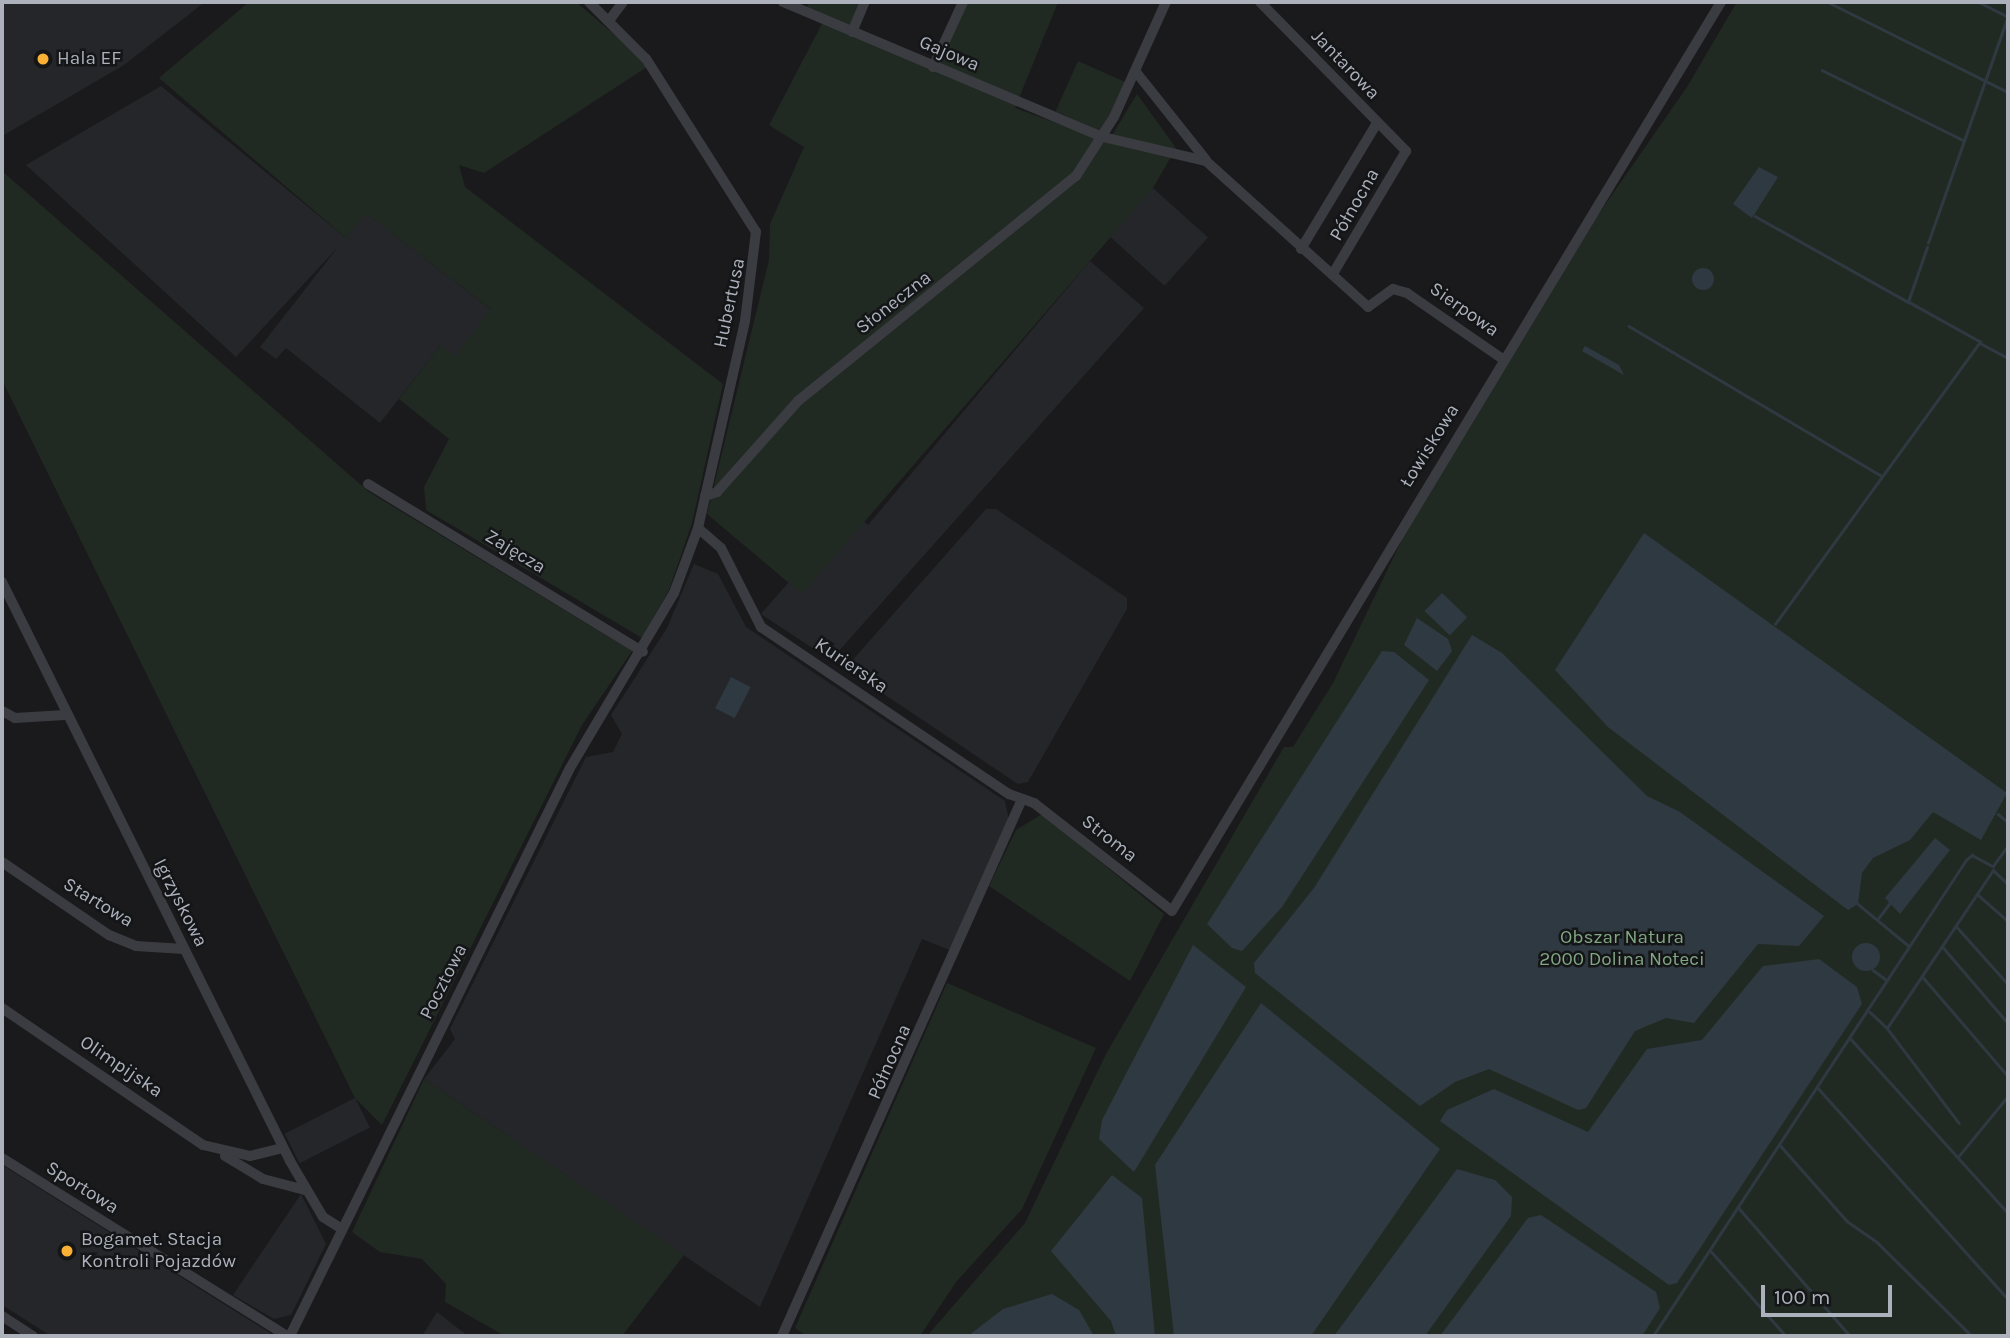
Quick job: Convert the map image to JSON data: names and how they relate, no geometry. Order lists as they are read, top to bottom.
{
  "streets": {
    "street": [
      "Gajowa",
      "Jantarowa",
      "Północna",
      "Hubertusa",
      "Słoneczna",
      "Sierpowa",
      "Łowiskowa",
      "Zajęcza",
      "Kurierska",
      "Stroma",
      "Startowa",
      "Igrzyskowa",
      "Pocztowa",
      "Olimpijska",
      "Sportowa"
    ]
  },
  "crossings": [
    ["Gajowa", "Słoneczna"],
    ["Jantarowa", "Północna"],
    ["Północna", "Sierpowa"],
    ["Północna", "Kurierska"],
    ["Północna", "Stroma"],
    ["Hubertusa", "Słoneczna"],
    ["Hubertusa", "Zajęcza"],
    ["Hubertusa", "Kurierska"],
    ["Hubertusa", "Pocztowa"],
    ["Sierpowa", "Łowiskowa"],
    ["Łowiskowa", "Stroma"],
    ["Zajęcza", "Pocztowa"],
    ["Kurierska", "Stroma"],
    ["Startowa", "Igrzyskowa"],
    ["Igrzyskowa", "Pocztowa"],
    ["Igrzyskowa", "Olimpijska"],
    ["Pocztowa", "Sportowa"]
  ],
  "parks": ["Obszar Natura 2000 Dolina Noteci"],
  "places": ["Hala EF", "Bogamet. Stacja Kontroli Pojazdów"],
  "scale_bar": "100 m"
}
